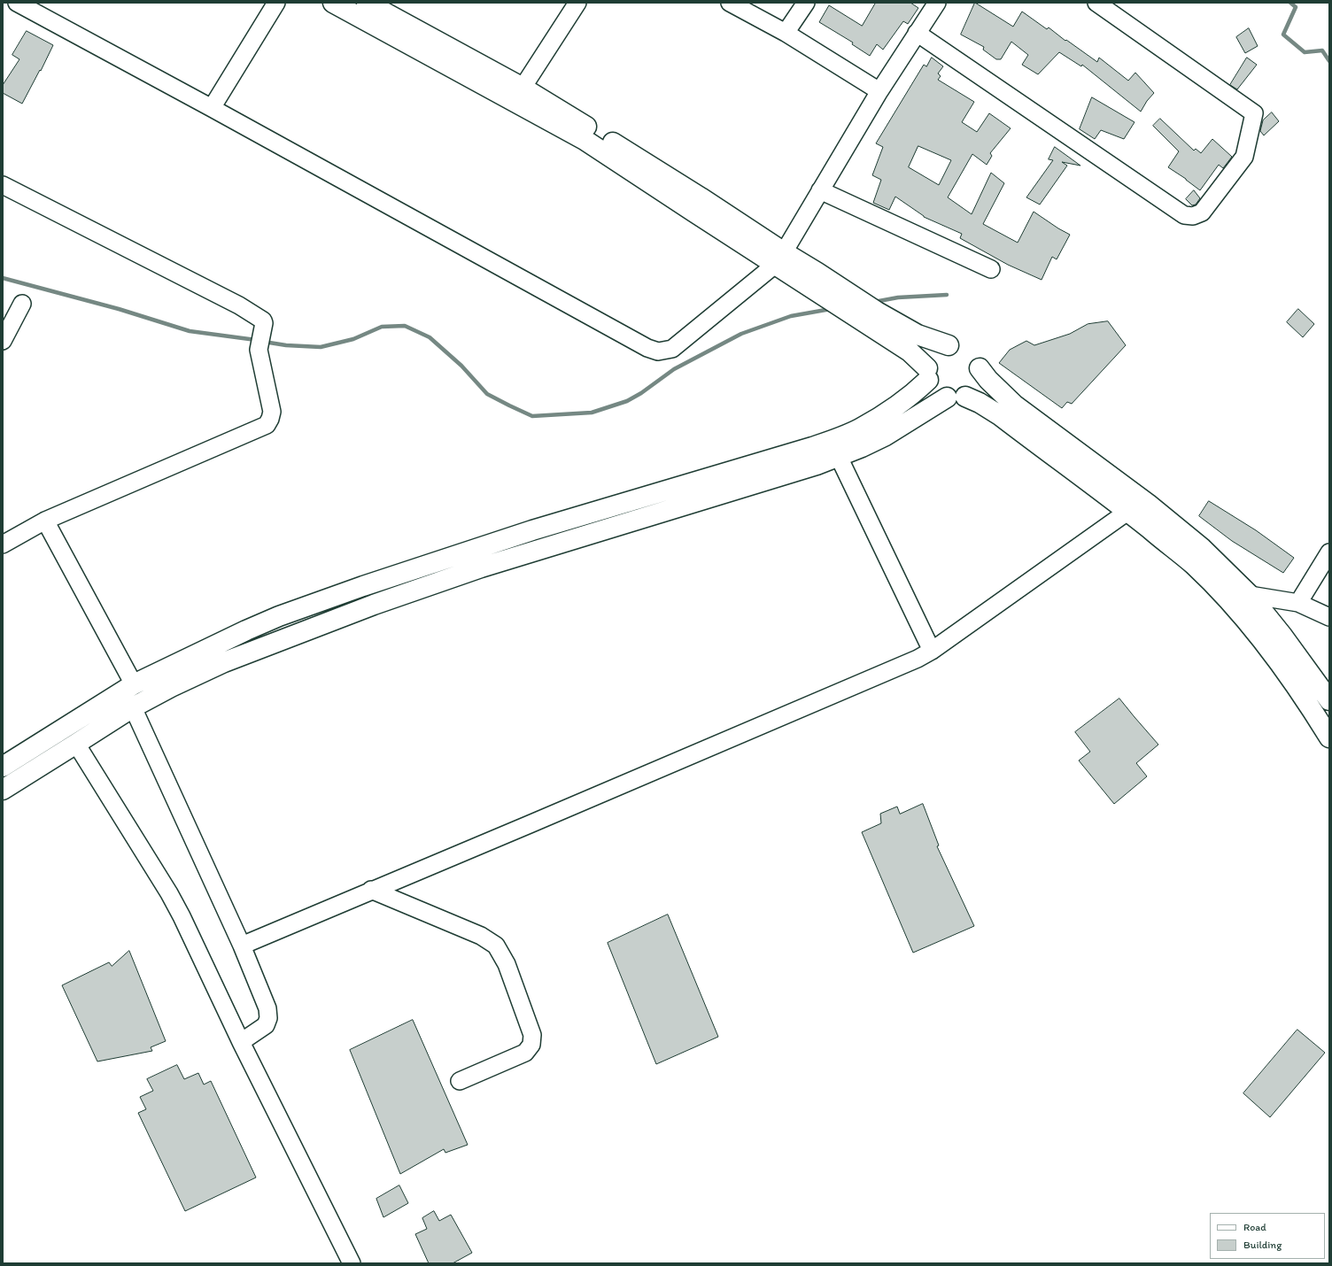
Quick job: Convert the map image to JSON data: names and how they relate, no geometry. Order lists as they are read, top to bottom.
{
  "legend": ["Road", "Building"]
}
